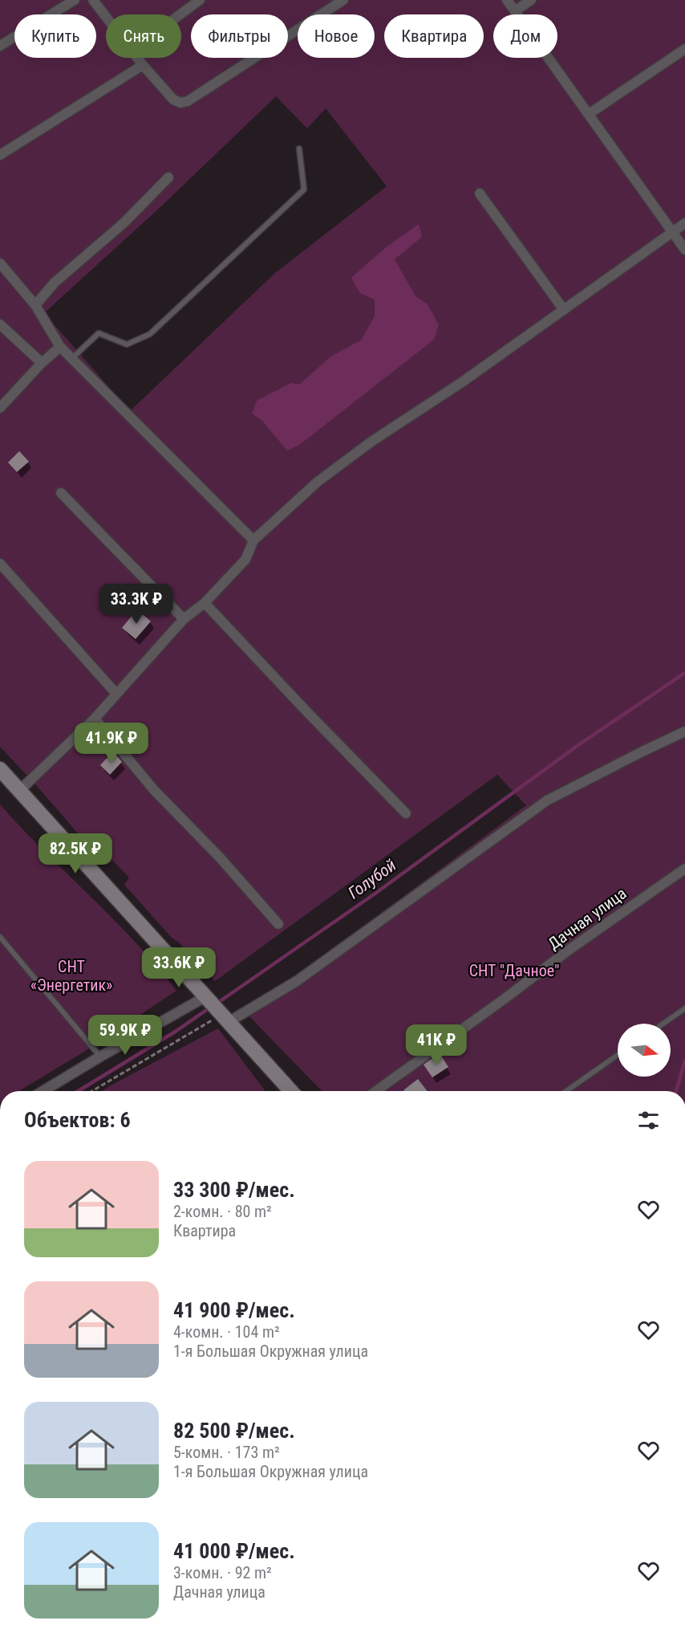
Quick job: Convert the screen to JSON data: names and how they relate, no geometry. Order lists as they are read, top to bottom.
{
  "streets": {
    "street": ["Дачная улица"]
  },
  "water": ["Голубой"],
  "parks": ["СНТ «Энергетик»", "СНТ \"Дачное\""],
  "north": "right",
  "page": {
    "chip": [
      "Купить",
      "Снять",
      "Фильтры",
      "Новое",
      "Квартира",
      "Дом"
    ],
    "price": [
      "33.3K ₽",
      "41.9K ₽",
      "82.5K ₽",
      "33.6K ₽",
      "59.9K ₽",
      "41K ₽"
    ],
    "heading": "Объектов: 6",
    "list": [
      {
        "name": "33 300 ₽/мес.",
        "note": "2-комн. · 80 m² · Квартира"
      },
      {
        "name": "41 900 ₽/мес.",
        "note": "4-комн. · 104 m² · 1-я Большая Окружная улица"
      },
      {
        "name": "82 500 ₽/мес.",
        "note": "5-комн. · 173 m² · 1-я Большая Окружная улица"
      },
      {
        "name": "41 000 ₽/мес.",
        "note": "3-комн. · 92 m² · Дачная улица"
      }
    ]
  }
}
